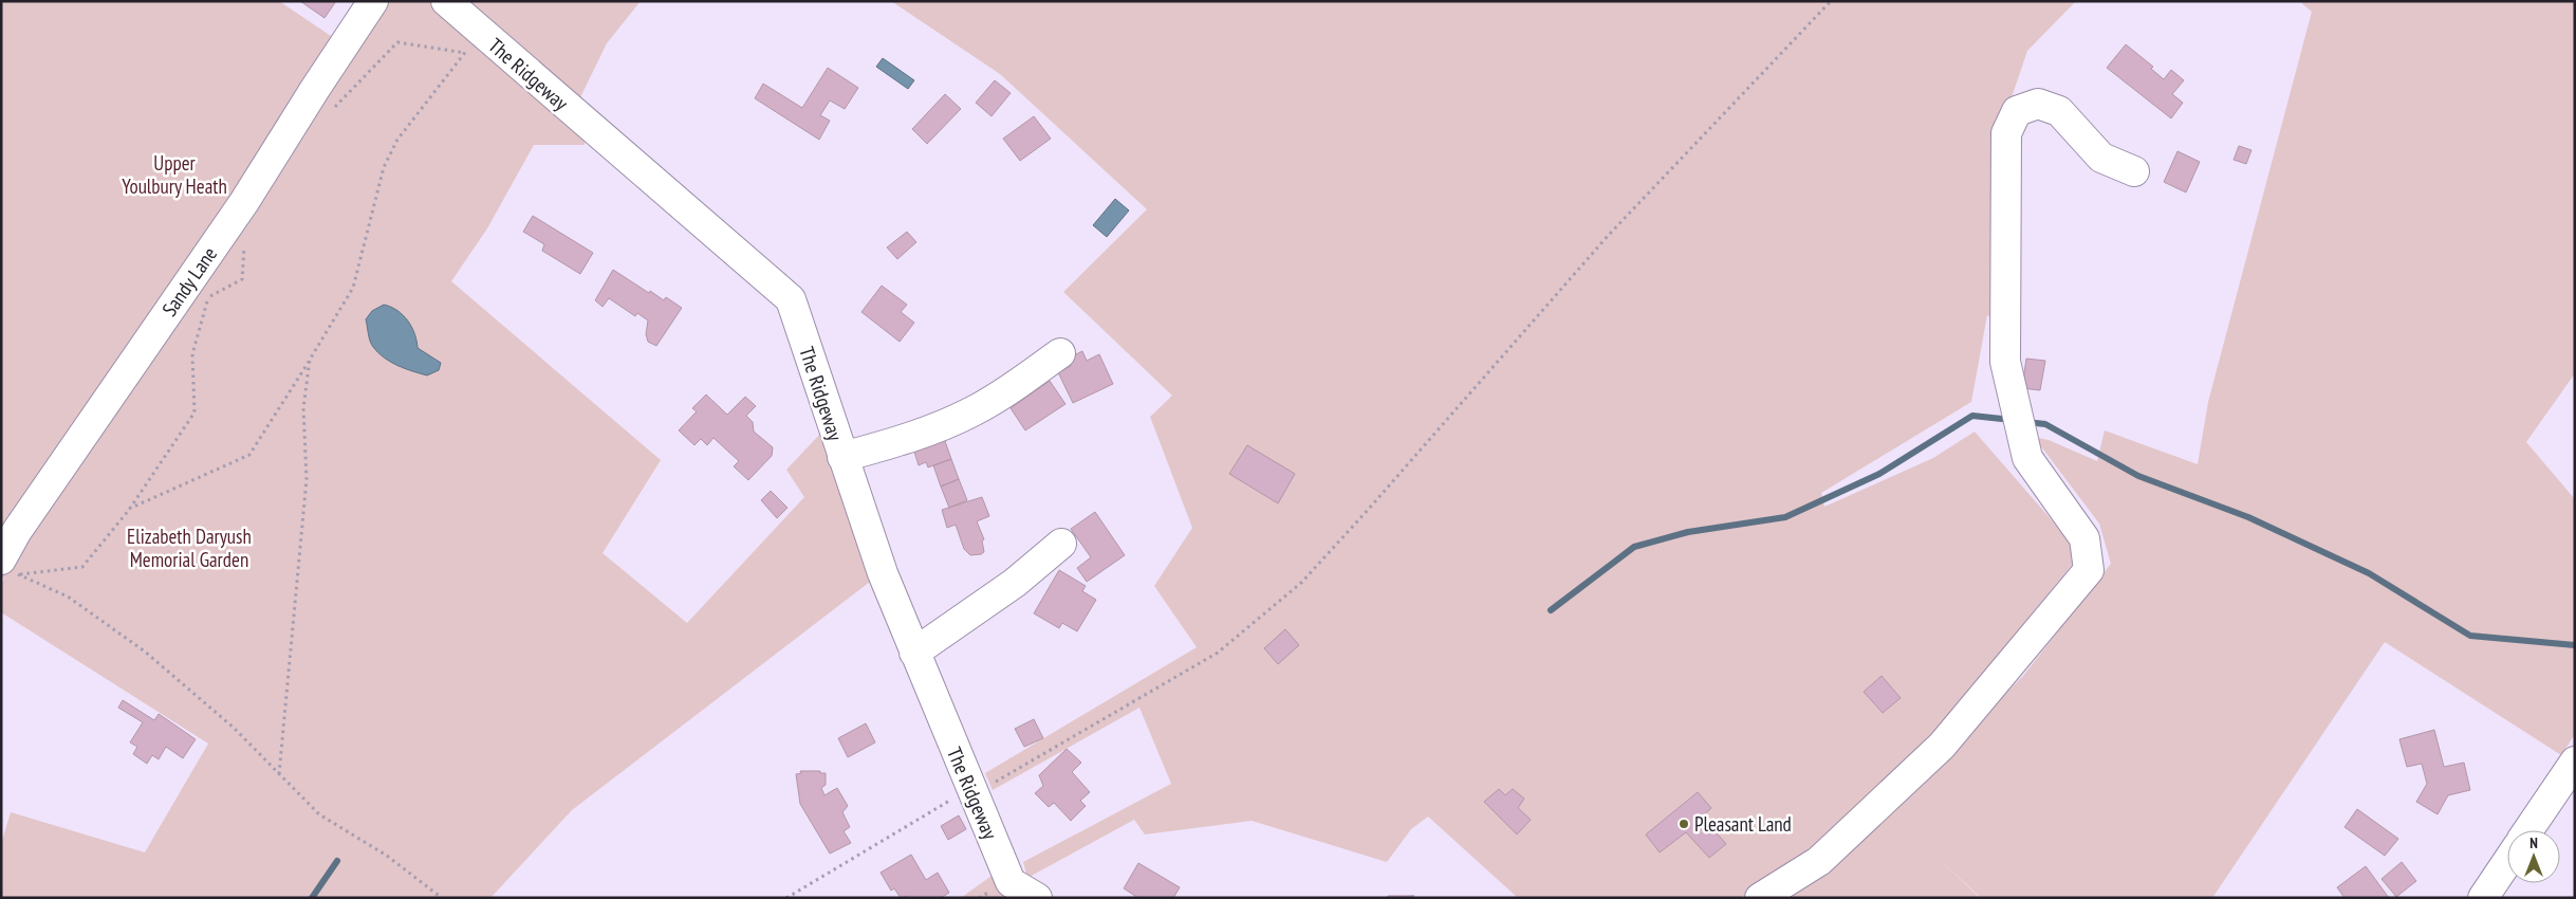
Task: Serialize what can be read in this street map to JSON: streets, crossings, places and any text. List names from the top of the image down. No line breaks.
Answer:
{"streets":{"street":["The Ridgeway","Sandy Lane"]},"parks":["Upper Youlbury Heath","Elizabeth Daryush Memorial Garden"],"places":["Pleasant Land"],"north":"top"}
